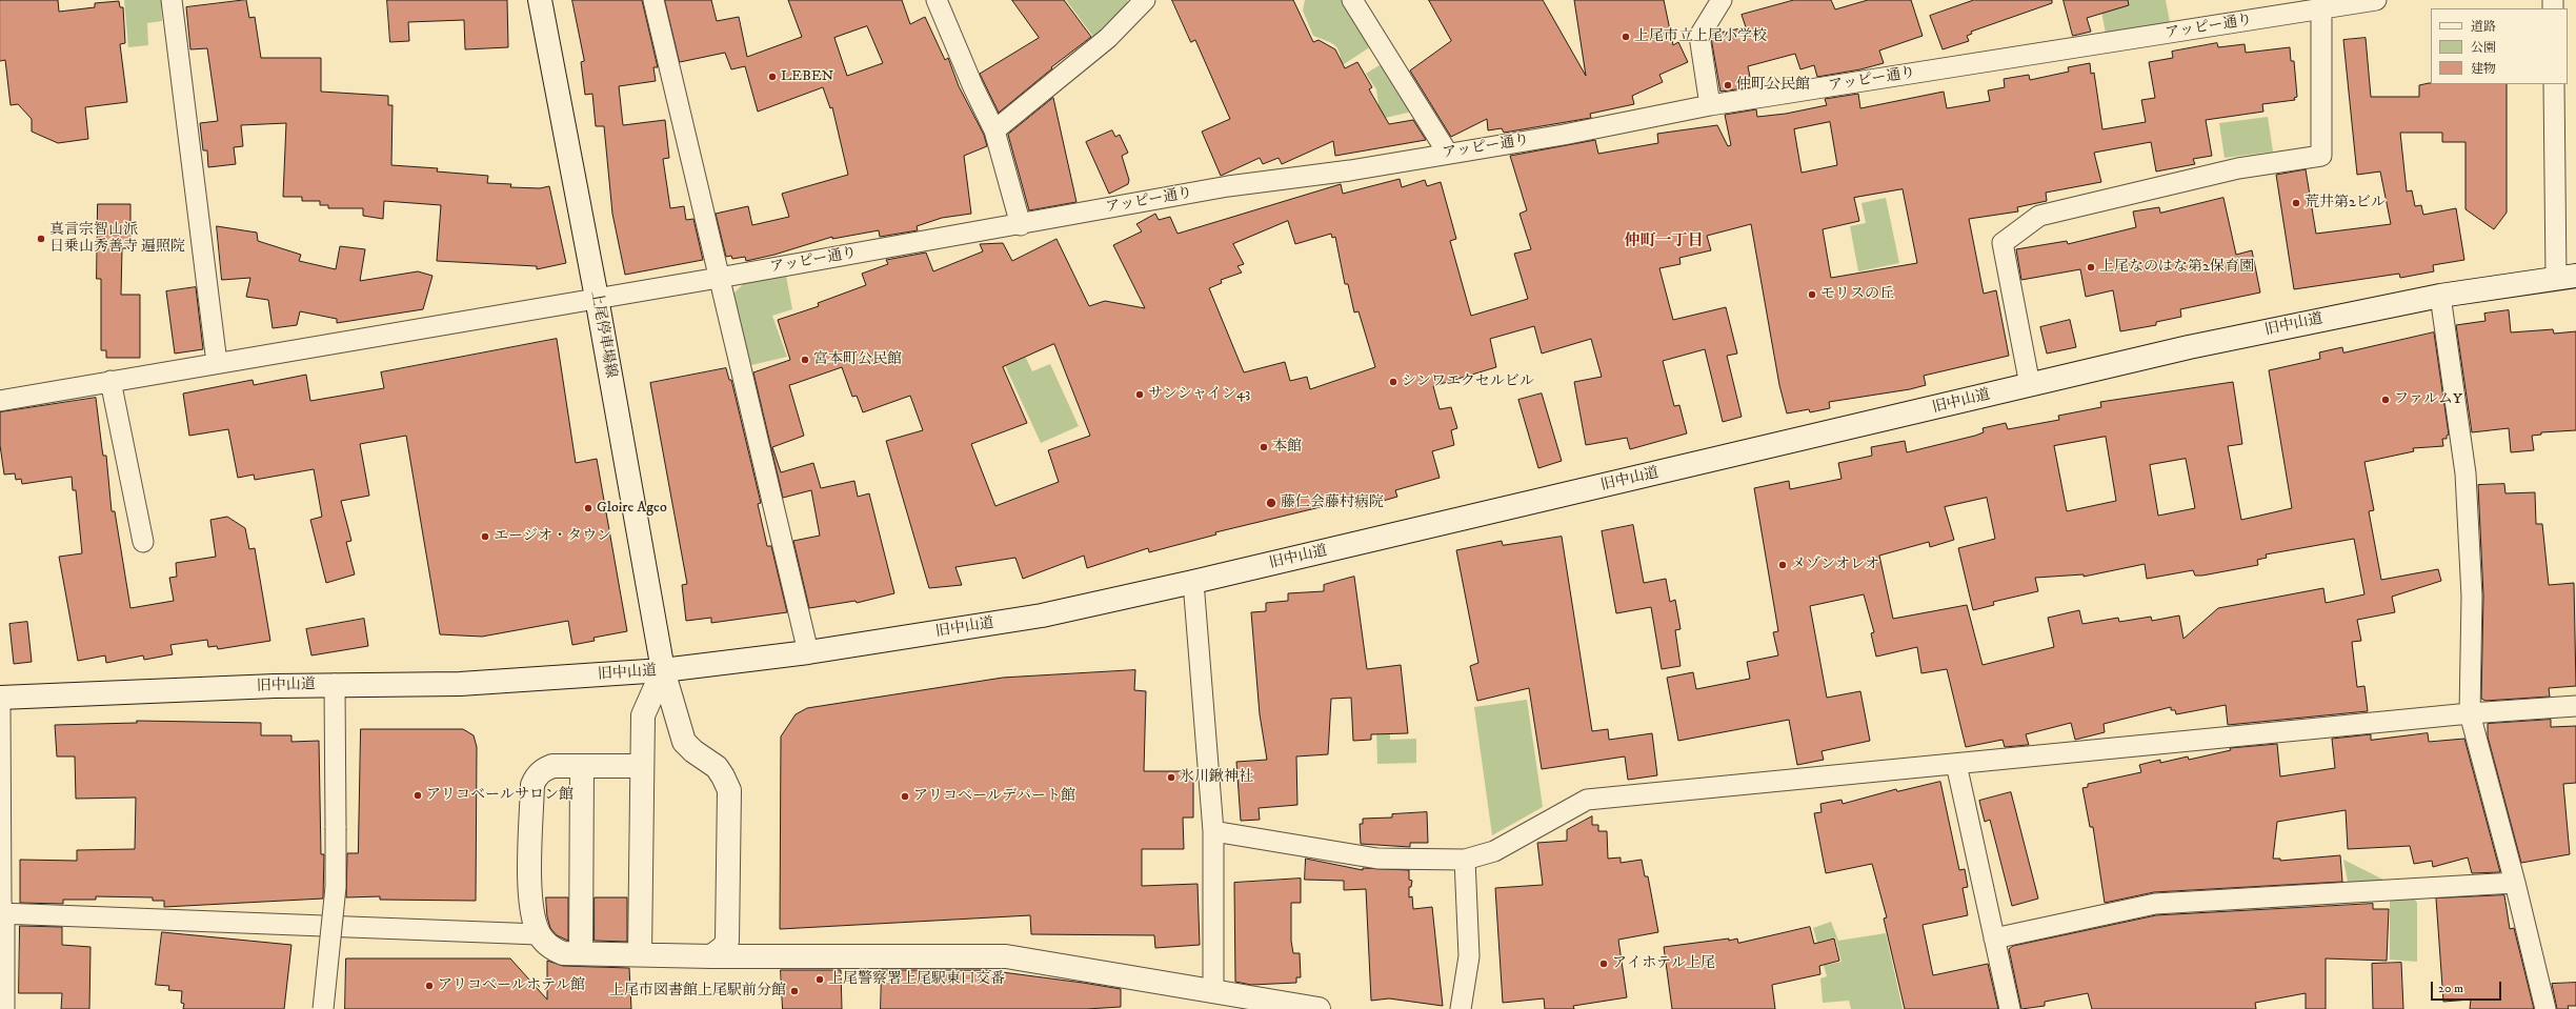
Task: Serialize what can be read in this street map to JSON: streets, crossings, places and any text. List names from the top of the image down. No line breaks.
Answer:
{"streets":{"main road":["旧中山道","上尾停車場線"],"street":["アッピー通り"]},"crossings":[["アッピー通り","上尾停車場線"],["旧中山道","上尾停車場線"]],"districts":["仲町一丁目"],"places":["上尾市立上尾小学校","LEBEN","仲町公民館","荒井第2ビル","真言宗智山派 日乗山秀善寺 遍照院","上尾なのはな第2保育園","モリスの丘","宮本町公民館","シンワエクセルビル","サンシャイン43","ファルムY","本館","藤仁会藤村病院","Gloire Ageo","エージオ・タウン","メゾンオレオ","氷川鍬神社","アリコベールサロン館","アリコベールデパート館","アイホテル上尾","上尾警察署上尾駅東口交番","アリコベールホテル館","上尾市図書館上尾駅前分館"],"legend":["道路","公園","建物"],"scale_bar":"20 m"}
